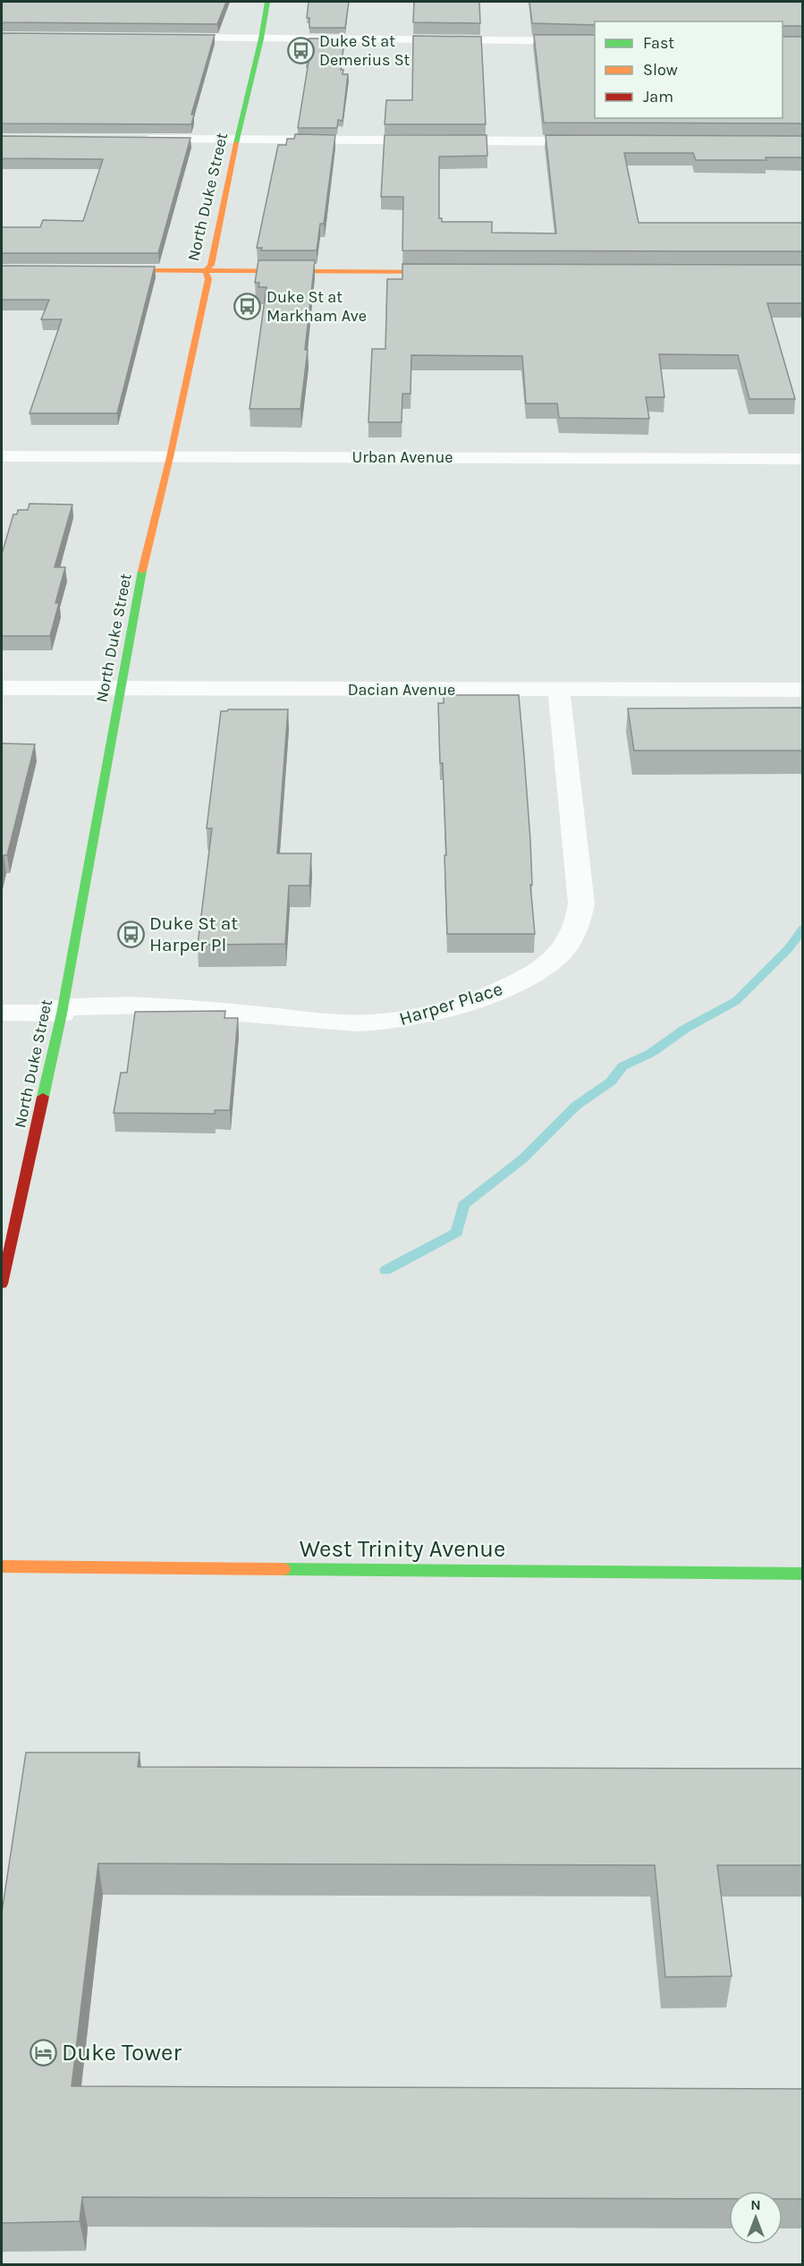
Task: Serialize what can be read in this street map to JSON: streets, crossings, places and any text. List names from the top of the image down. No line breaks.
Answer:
{"streets":{"main road":["North Duke Street","West Trinity Avenue"],"street":["Urban Avenue","Dacian Avenue","Harper Place"]},"crossings":[["North Duke Street","Urban Avenue"],["North Duke Street","Dacian Avenue"],["North Duke Street","Harper Place"],["Dacian Avenue","Harper Place"]],"places":{"bus stop":["Duke St at Demerius St","Duke St at Markham Ave","Duke St at Harper Pl"],"hotel":["Duke Tower"]},"legend":["Fast","Slow","Jam"],"north":"top"}
